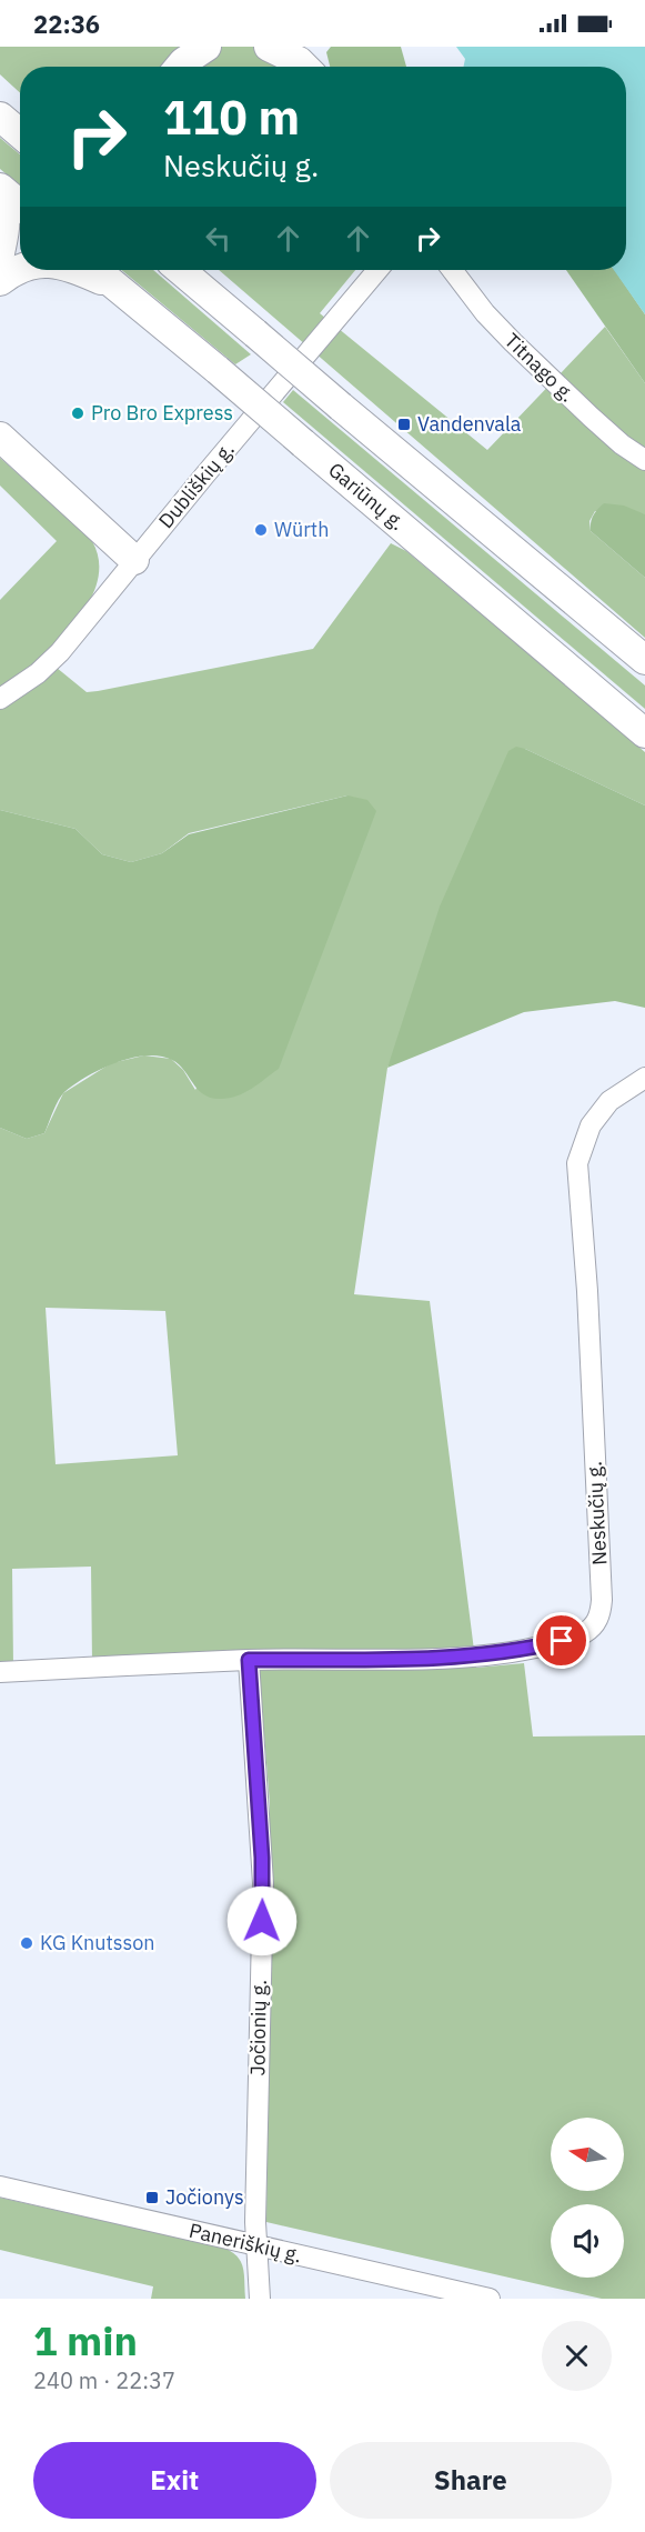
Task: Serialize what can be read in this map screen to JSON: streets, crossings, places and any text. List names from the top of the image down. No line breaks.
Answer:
{"streets":{"highway":["Gariūnų g."],"street":["Titnago g.","Dubliškių g.","Neskučių g.","Jočionių g.","Paneriškių g."]},"crossings":[["Neskučių g.","Jočionių g."],["Jočionių g.","Paneriškių g."]],"places":{"other":["Pro Bro Express","Würth","KG Knutsson"],"transit":["Vandenvala","Jočionys"]},"north":"left","page":{"status":"22:36","turn":["110 m","Neskučių g."],"heading":["1 min","240 m · 22:37"],"buttons":["Exit","Share"]}}
